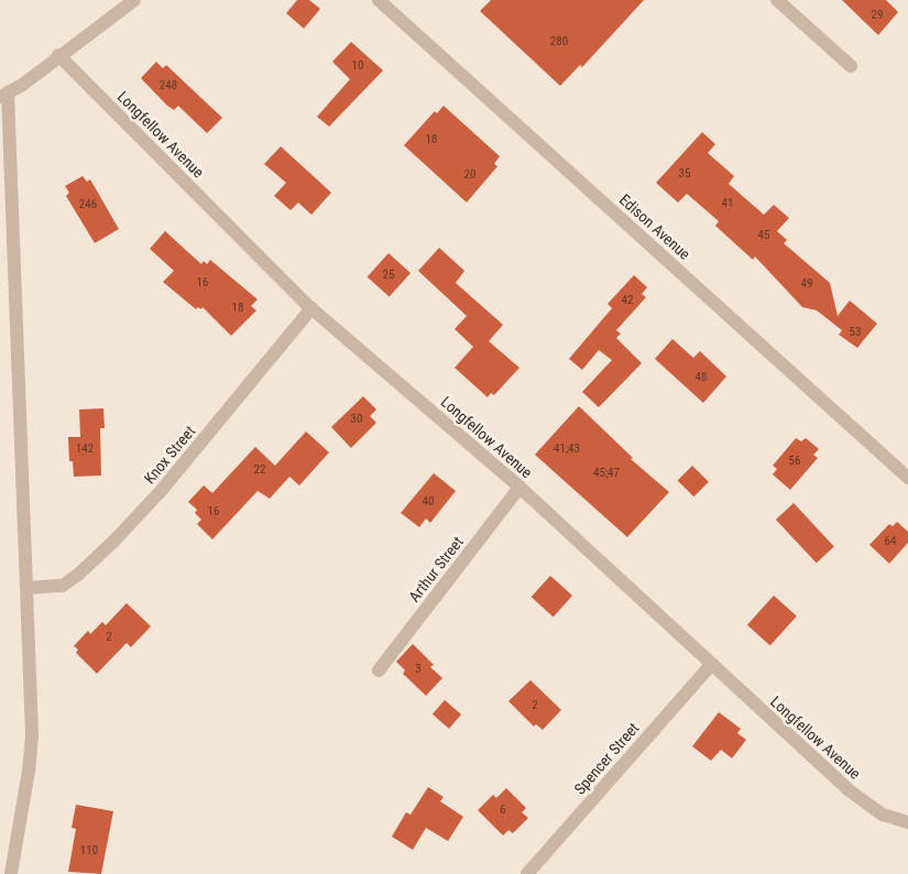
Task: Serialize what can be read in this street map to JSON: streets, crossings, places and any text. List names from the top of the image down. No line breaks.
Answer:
{"streets":{"street":["Longfellow Avenue","Edison Avenue","Knox Street","Arthur Street","Spencer Street"]},"crossings":[["Longfellow Avenue","Knox Street"],["Longfellow Avenue","Arthur Street"],["Longfellow Avenue","Spencer Street"]],"house_numbers":["29","280","10","248","18","35","20","41","246","45","25","16","49","42","18","53","48","30","142","41;43","56","22","45;47","40","16","64","2","3","2","6","110"]}
